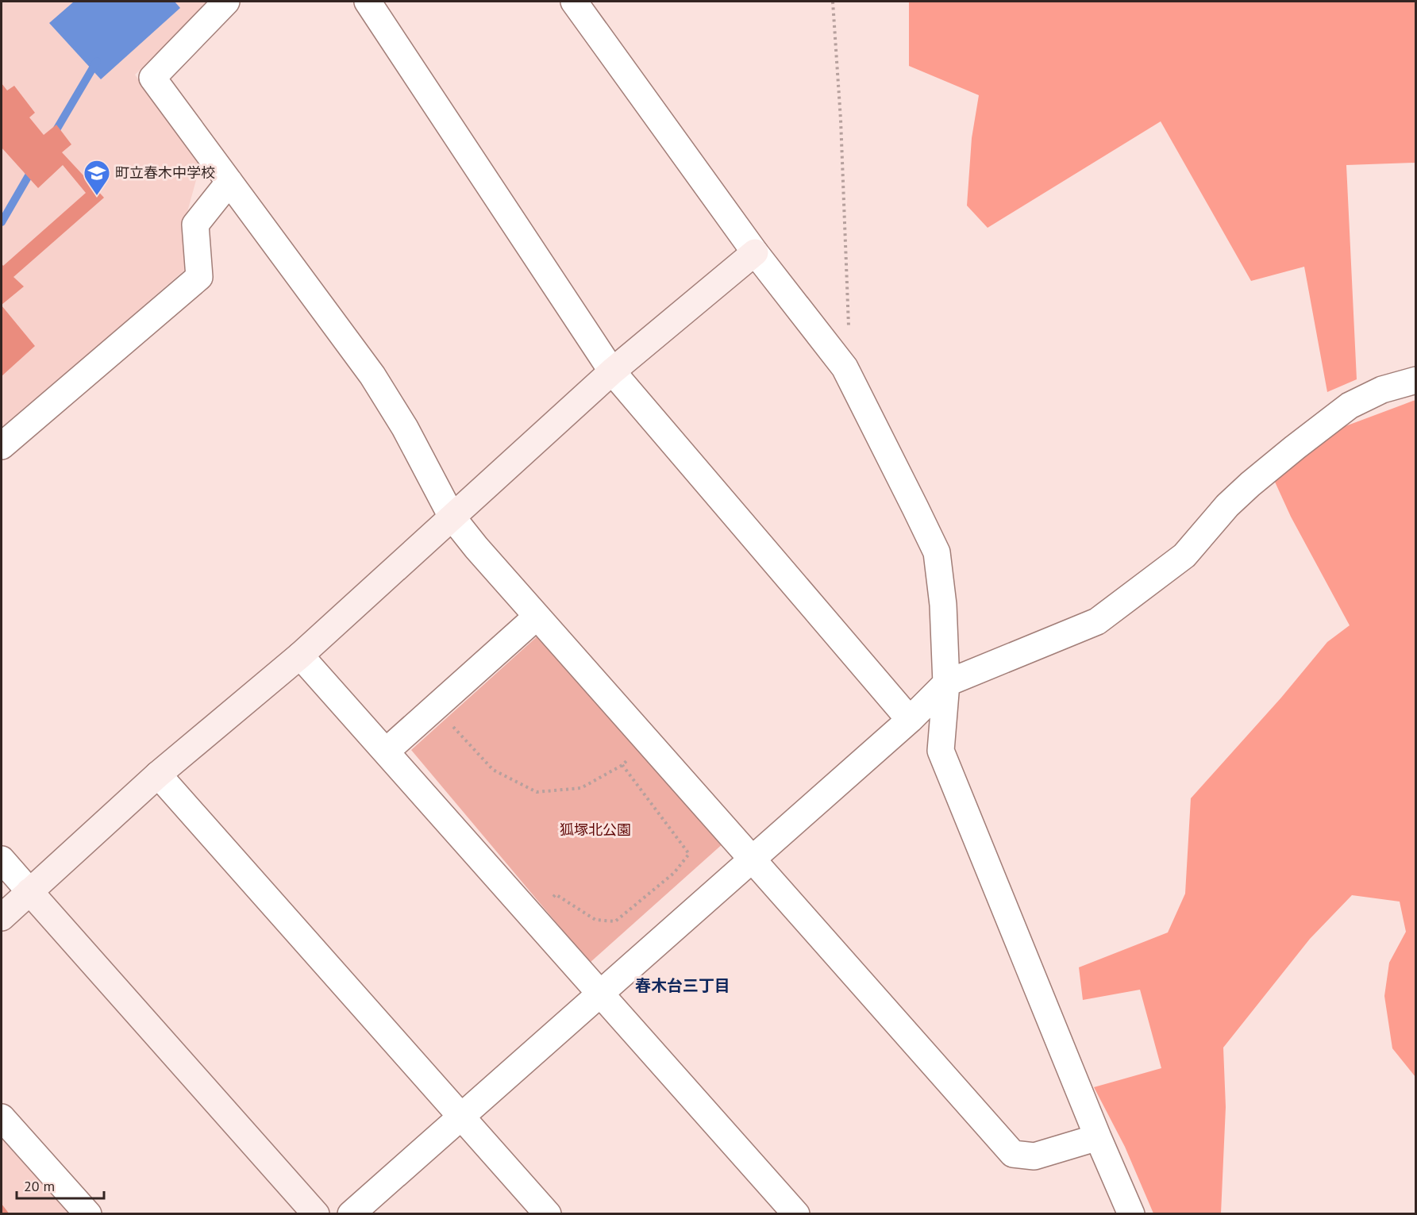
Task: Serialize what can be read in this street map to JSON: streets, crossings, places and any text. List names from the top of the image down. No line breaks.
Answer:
{"districts":["春木台三丁目"],"parks":["狐塚北公園"],"places":{"school or university":["町立春木中学校"]},"scale_bar":"20 m"}
